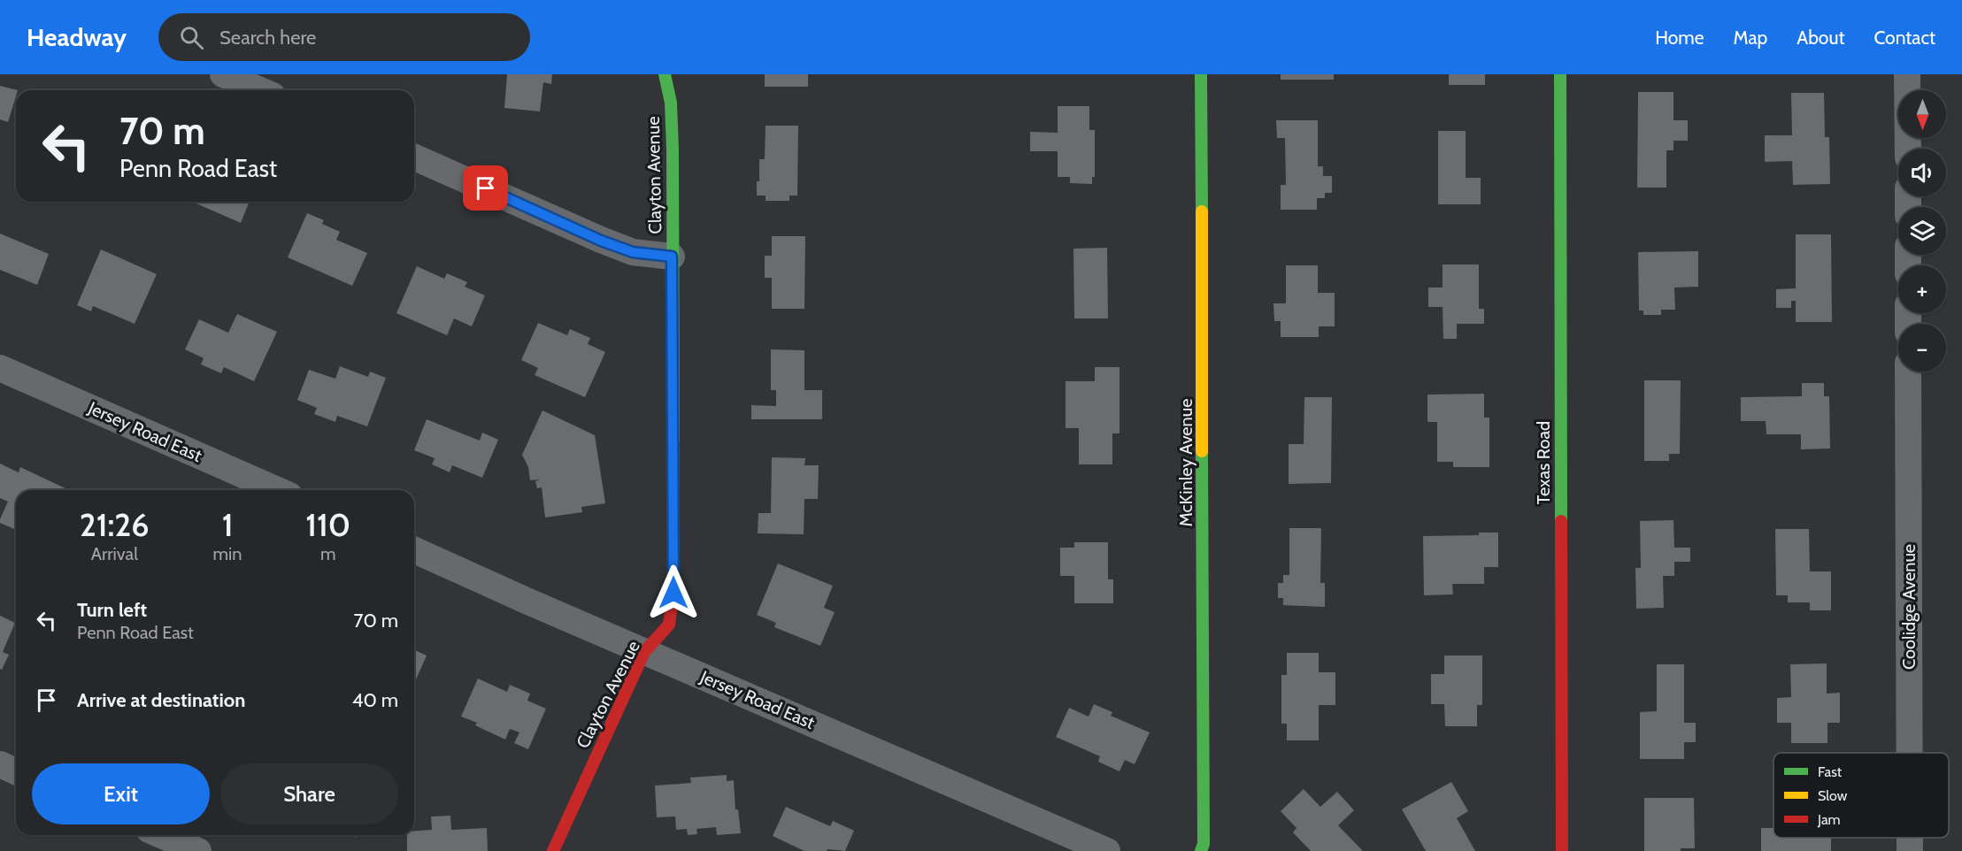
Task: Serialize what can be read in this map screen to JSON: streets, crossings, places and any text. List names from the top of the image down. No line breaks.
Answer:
{"streets":{"street":["Clayton Avenue","Jersey Road East","McKinley Avenue","Texas Road","Coolidge Avenue"]},"crossings":[["Clayton Avenue","Jersey Road East"]],"legend":["Fast","Slow","Jam"],"north":"bottom","page":{"header":"Headway","search":"Search here","nav":["Home","Map","About","Contact"],"map_buttons":["+","−"],"turn":["70 m","Penn Road East"],"eta":["21:26","Arrival","1","min","110","m"],"list":[{"name":"Turn left","note":"Penn Road East","value":"70 m"},{"name":"Arrive at destination","value":"40 m"}],"buttons":["Exit","Share"]}}
